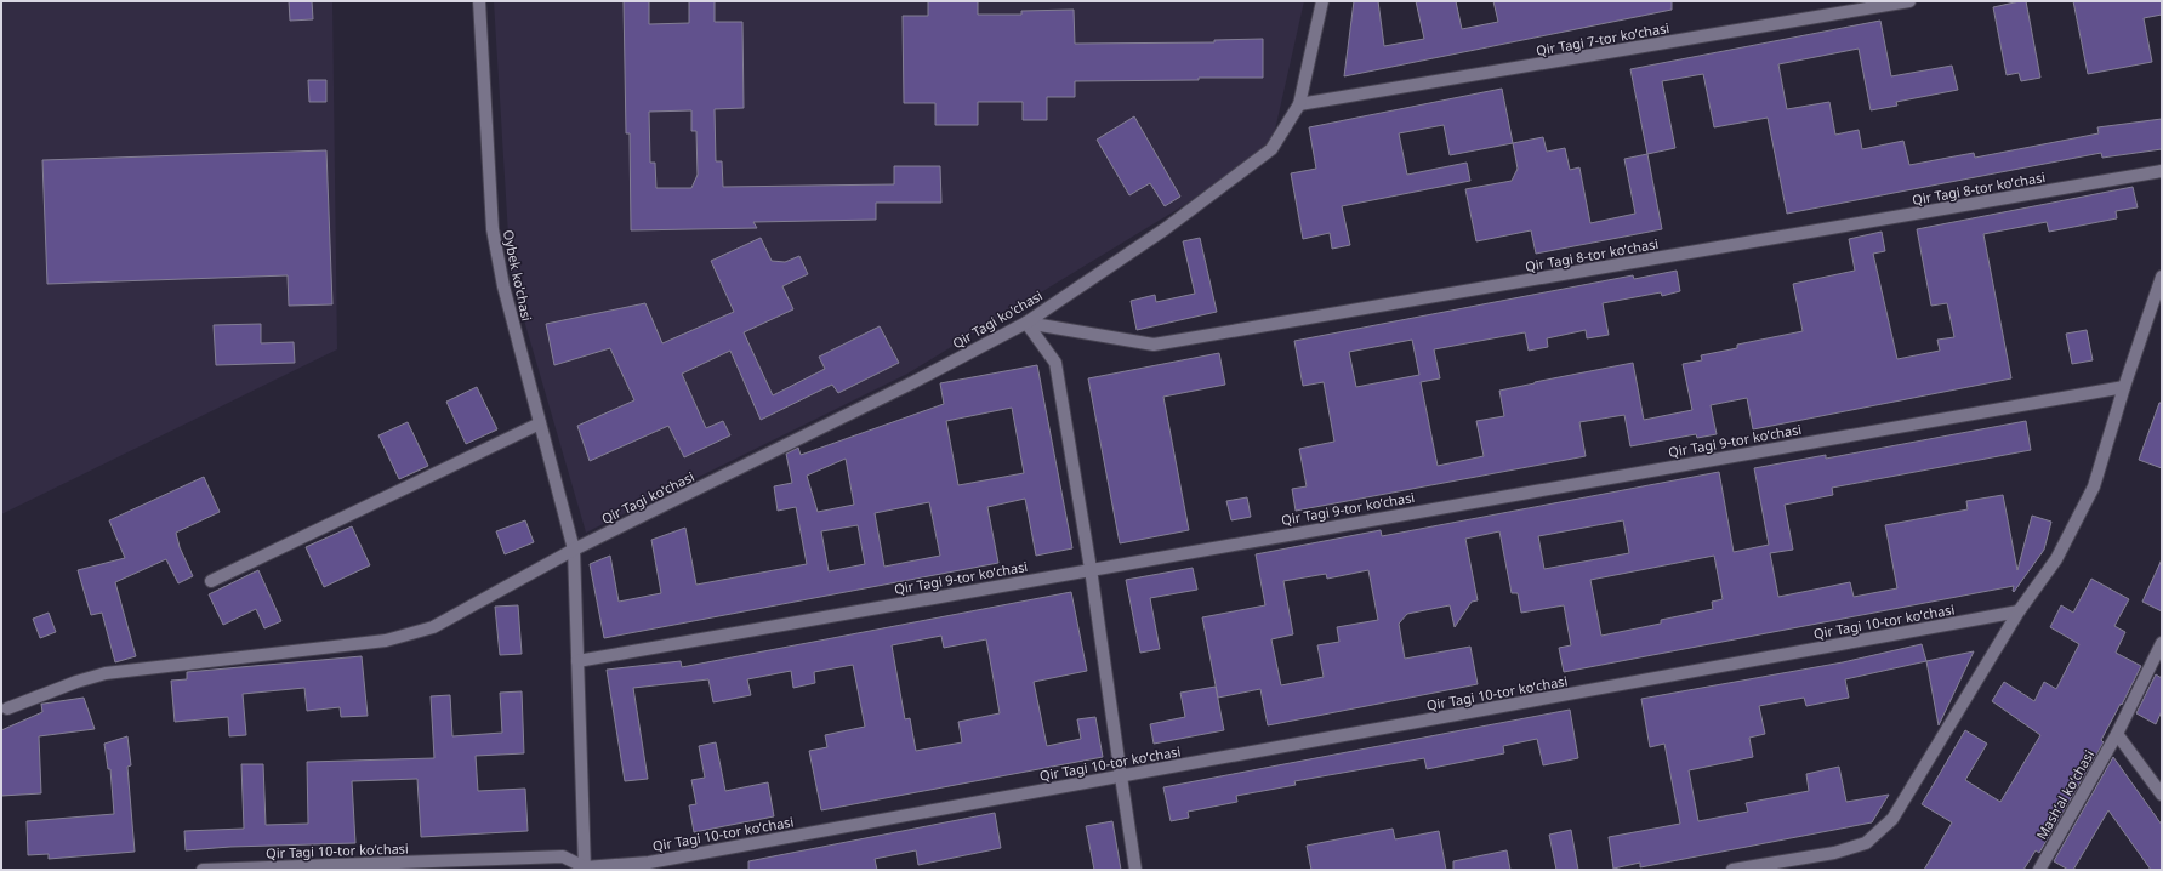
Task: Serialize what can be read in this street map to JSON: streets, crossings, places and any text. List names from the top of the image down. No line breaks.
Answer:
{"streets":{"street":["Qir Tagi 7-tor koʼchasi","Qir Tagi 8-tor koʼchasi","Oybek ko'chasi","Qir Tagi ko'chasi","Qir Tagi 9-tor koʼchasi","Qir Tagi 10-tor koʼchasi","Mashʻal koʻchasi"]},"crossings":[["Qir Tagi 7-tor koʼchasi","Qir Tagi ko'chasi"],["Qir Tagi 8-tor koʼchasi","Qir Tagi ko'chasi"],["Oybek ko'chasi","Qir Tagi ko'chasi"],["Oybek ko'chasi","Qir Tagi 9-tor koʼchasi"],["Oybek ko'chasi","Qir Tagi 10-tor koʼchasi"]]}
